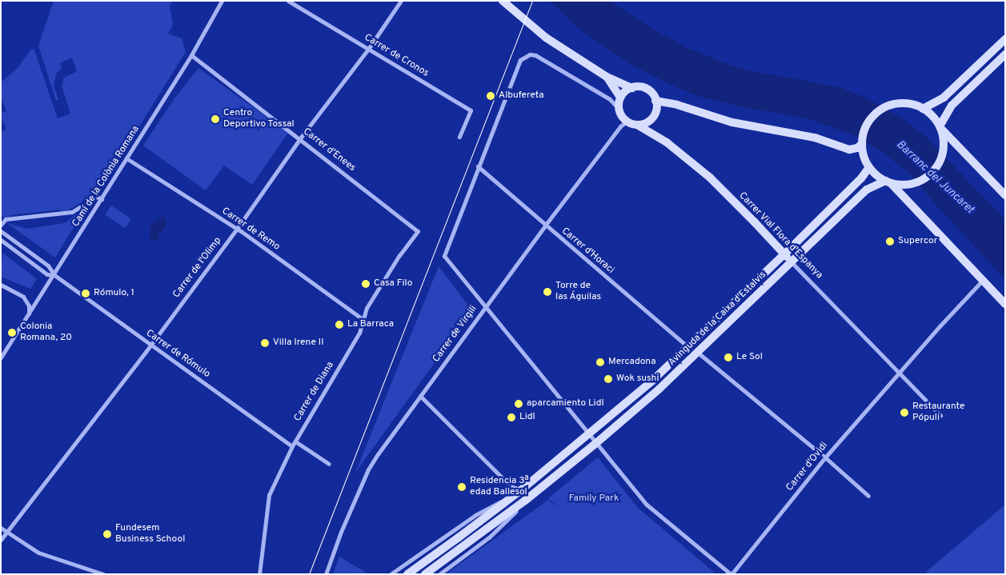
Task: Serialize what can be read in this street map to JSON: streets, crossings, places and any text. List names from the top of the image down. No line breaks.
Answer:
{"streets":{"main road":["Carrer Vial Flora d'Espanya","Avinguda de la Caixa d'Estalvis"],"street":["Carrer de Cronos","Carrer d'Enees","Camí de la Colònia Romana","Carrer de Remo","Carrer d'Horaci","Carrer de l'Olimp","Carrer de Virgili","Carrer de Rómulo","Carrer de Diana","Carrer d'Ovidi"]},"crossings":[["Carrer de Cronos","Carrer de l'Olimp"],["Carrer d'Enees","Camí de la Colònia Romana"],["Carrer d'Enees","Carrer de l'Olimp"],["Carrer d'Enees","Carrer de Diana"],["Camí de la Colònia Romana","Carrer de Remo"],["Camí de la Colònia Romana","Carrer de Rómulo"],["Carrer de Remo","Carrer de l'Olimp"],["Carrer de Remo","Carrer de Diana"],["Carrer Vial Flora d'Espanya","Avinguda de la Caixa d'Estalvis"],["Carrer Vial Flora d'Espanya","Carrer de Virgili"],["Carrer Vial Flora d'Espanya","Carrer d'Ovidi"],["Carrer d'Horaci","Avinguda de la Caixa d'Estalvis"],["Carrer d'Horaci","Carrer de Virgili"],["Carrer de l'Olimp","Carrer de Rómulo"],["Carrer de Rómulo","Carrer de Diana"]],"water":["Barranc del Juncaret"],"parks":["Family Park"],"places":["Albufereta","Centro Deportivo Tossal","Supercor","Casa Filo","Torre de las Águilas","Rómulo, 1","La Barraca","Colonia Romana, 20","Villa Irene II","Le Sol","Mercadona","Wok sushi","aparcamiento Lidl","Restaurante Pópuli","Lidl","Residencia 3ª edad Ballesol","Fundesem Business School"]}
